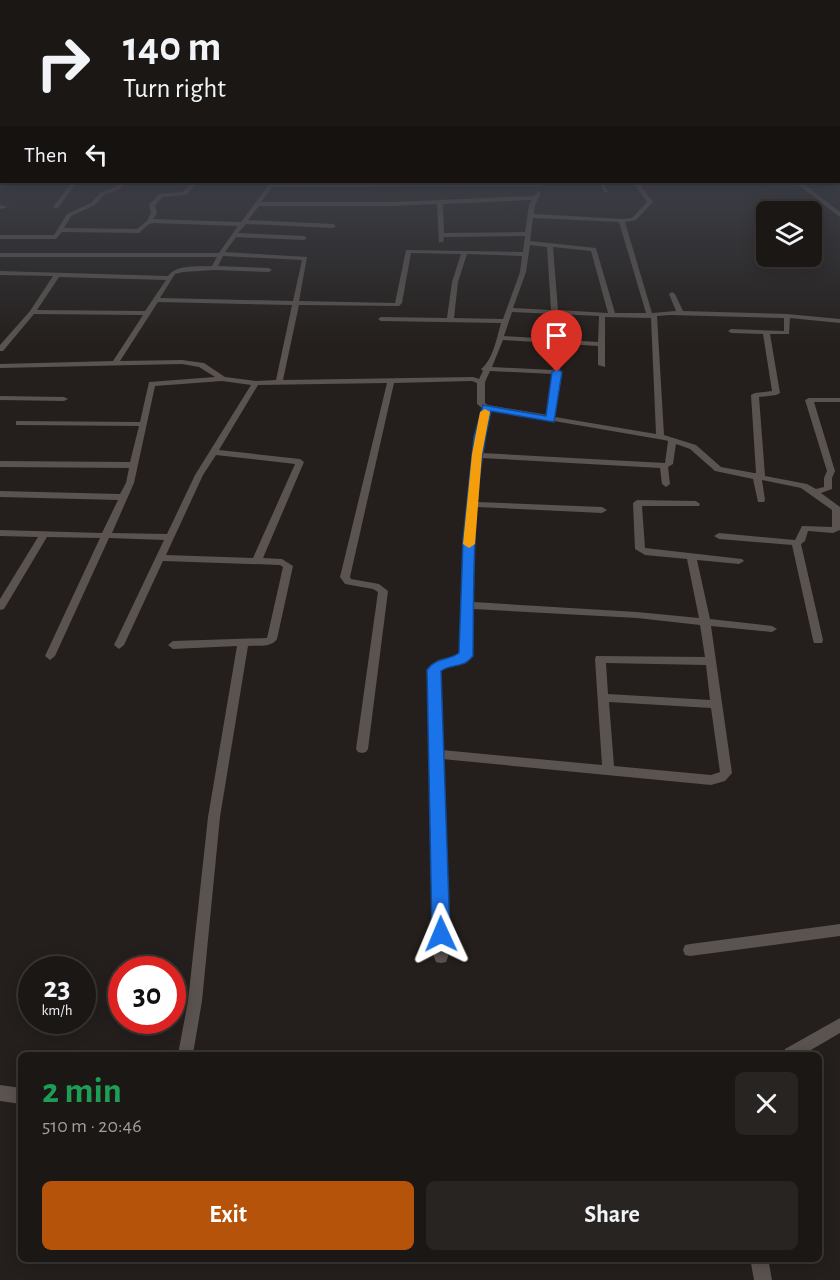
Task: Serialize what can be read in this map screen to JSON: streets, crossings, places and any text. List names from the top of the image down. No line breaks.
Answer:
{"page":{"turn":["140 m","Turn right"],"then":"Then","speed":"23 km/h","limit":"30","heading":["2 min","510 m · 20:46"],"buttons":["Exit","Share"]}}
